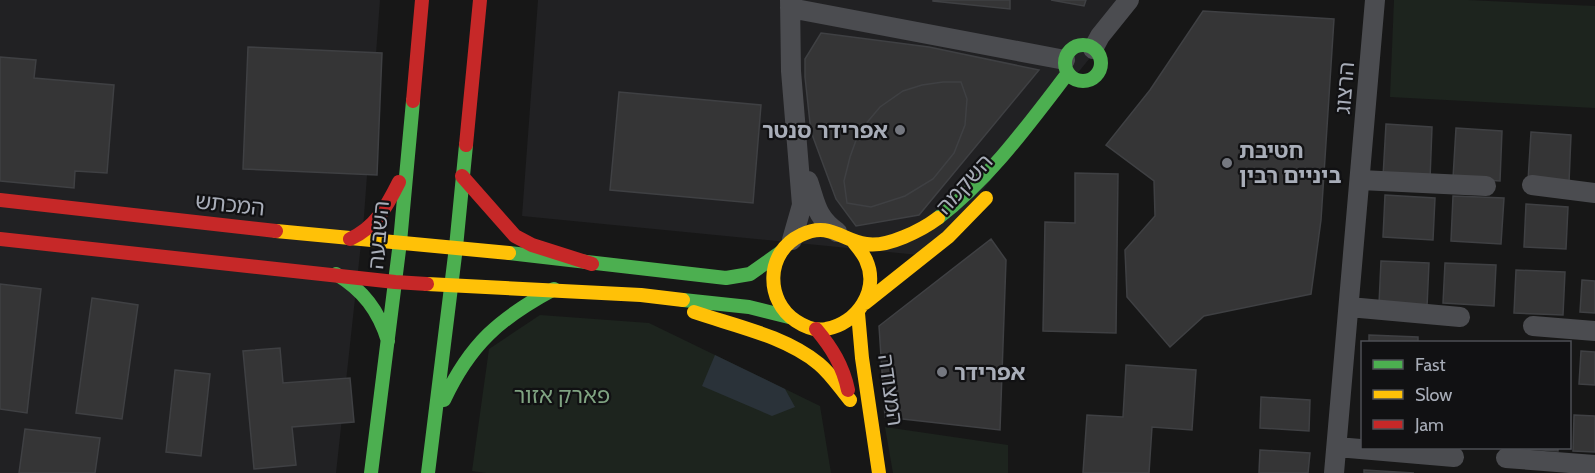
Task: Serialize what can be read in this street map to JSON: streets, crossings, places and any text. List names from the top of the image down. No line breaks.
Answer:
{"streets":{"main road":["השקמה","המכתש","השבעה","המצודה"],"street":["הרצוג"]},"crossings":[["השקמה","המצודה"],["המכתש","השבעה"]],"parks":["פארק אזור"],"places":["אפרידר סנטר","חטיבת ביניים רבין","אפרידר"],"legend":["Fast","Slow","Jam"]}
